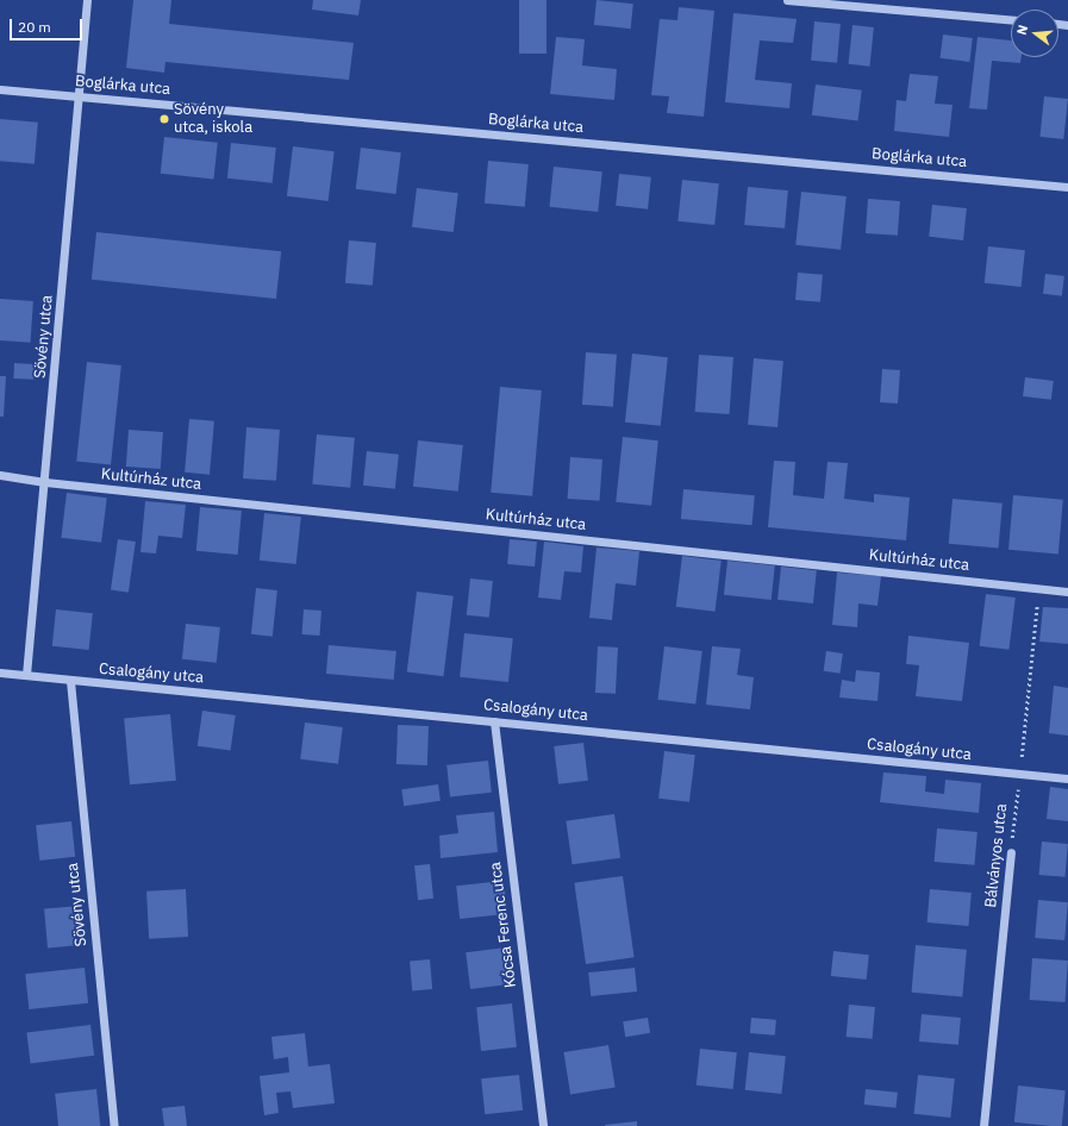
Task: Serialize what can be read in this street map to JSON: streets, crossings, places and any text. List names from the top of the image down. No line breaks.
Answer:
{"streets":{"street":["Boglárka utca","Sövény utca","Kultúrház utca","Csalogány utca","Bálványos utca","Kócsa Ferenc utca"]},"crossings":[["Boglárka utca","Sövény utca"],["Sövény utca","Kultúrház utca"],["Sövény utca","Csalogány utca"],["Kultúrház utca","Bálványos utca"],["Csalogány utca","Bálványos utca"],["Csalogány utca","Kócsa Ferenc utca"]],"places":["Sövény utca, iskola"],"scale_bar":"20 m","north":"left"}
